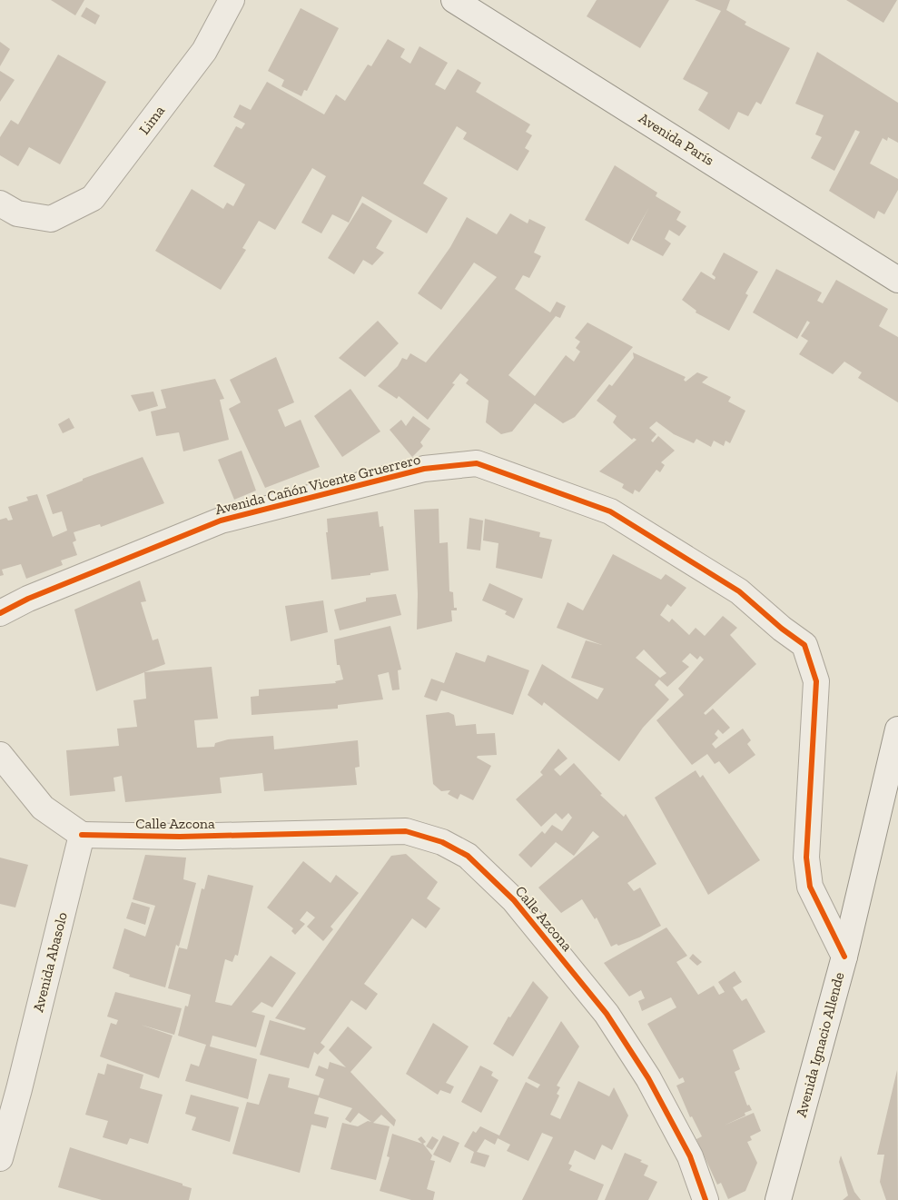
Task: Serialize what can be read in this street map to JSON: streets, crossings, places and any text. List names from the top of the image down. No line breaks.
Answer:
{"streets":{"street":["Lima","Avenida París","Avenida Cañón Vicente Gruerrero","Calle Azcona","Avenida Abasolo","Avenida Ignacio Allende"]},"crossings":[["Avenida Cañón Vicente Gruerrero","Avenida Ignacio Allende"],["Calle Azcona","Avenida Abasolo"]]}
